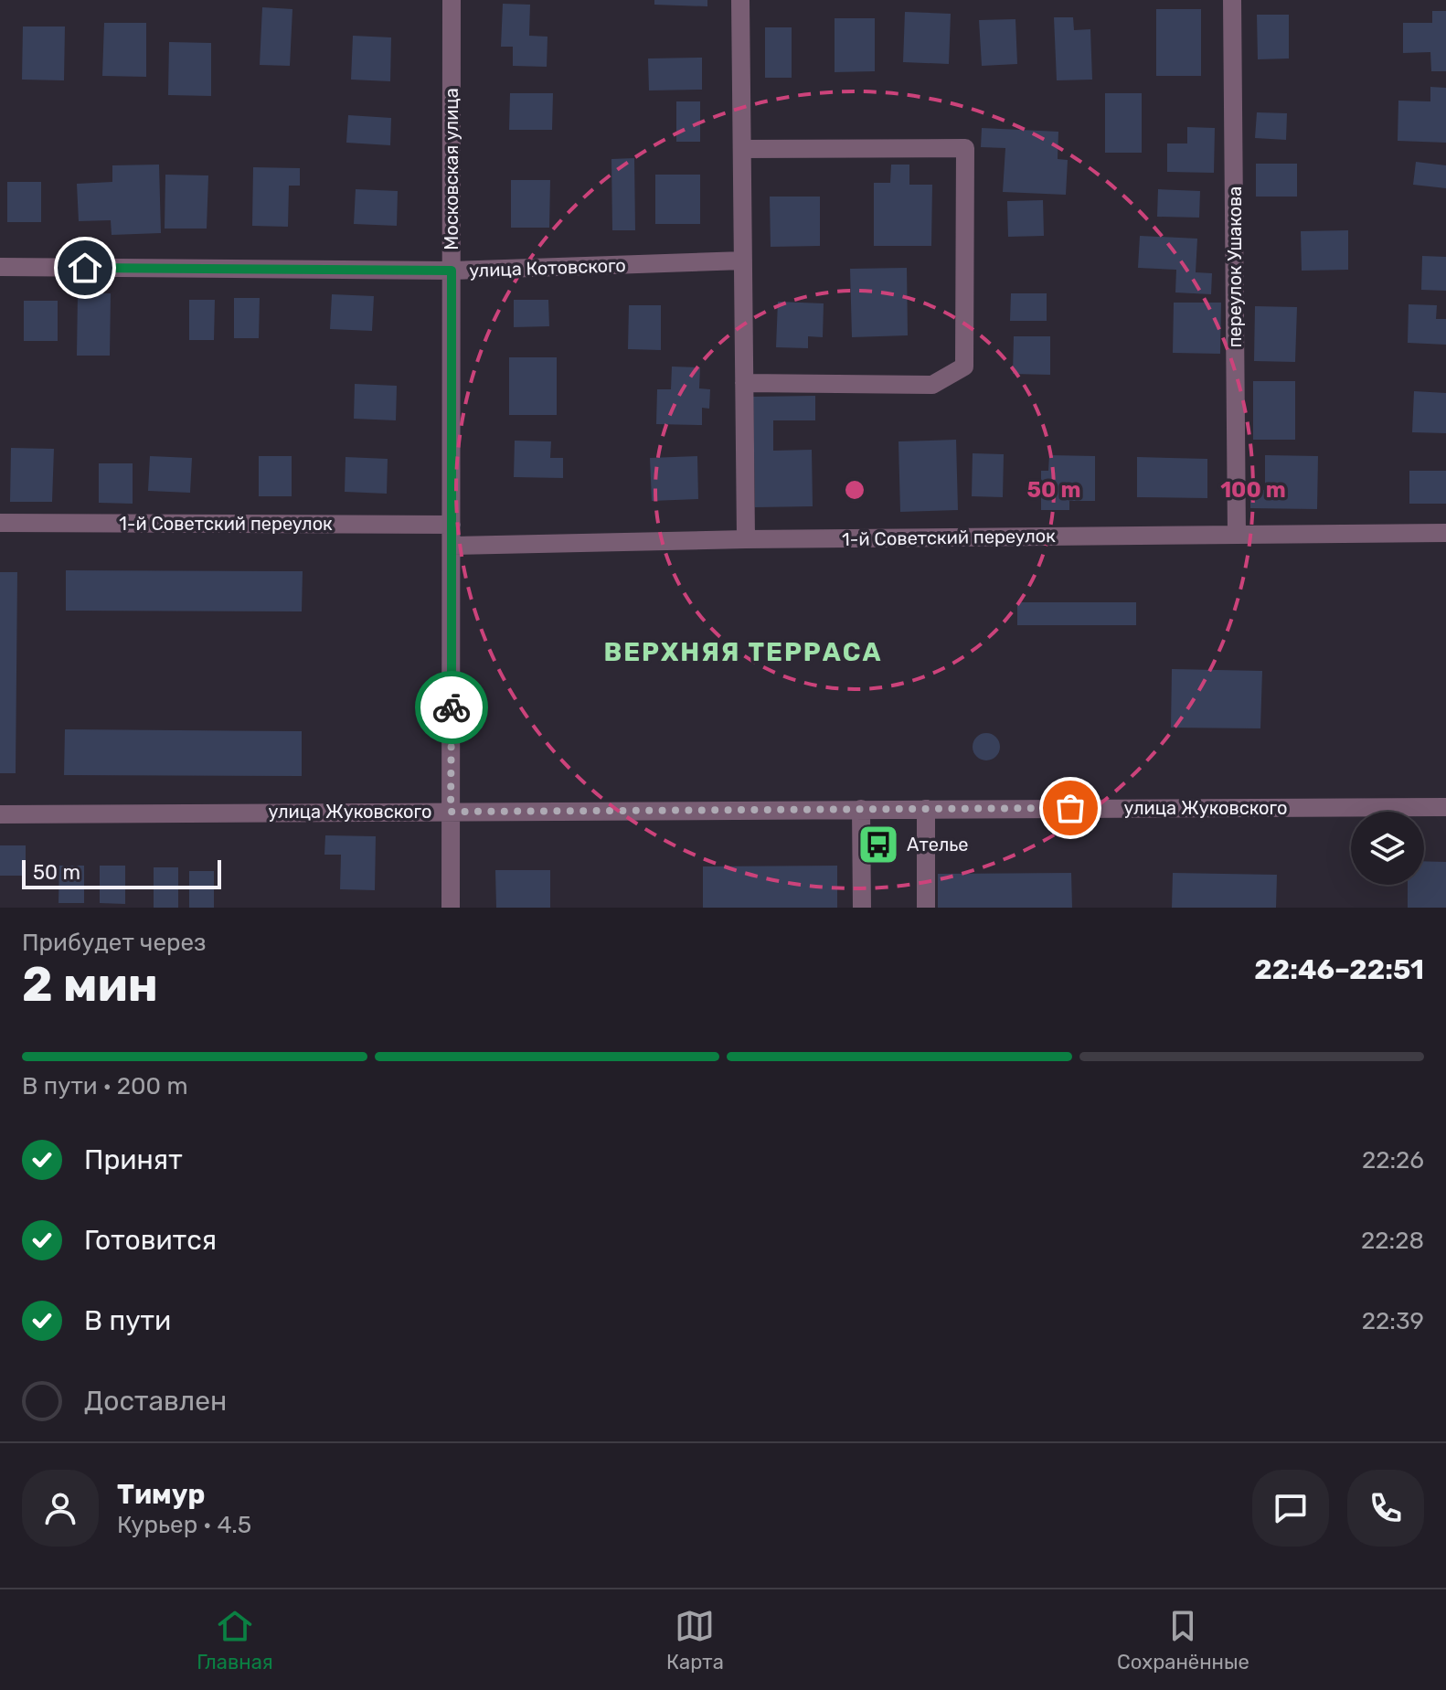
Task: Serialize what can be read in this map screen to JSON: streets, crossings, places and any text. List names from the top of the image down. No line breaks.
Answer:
{"streets":{"street":["Московская улица","переулок Ушакова","улица Котовского","1-й Советский переулок","улица Жуковского"]},"crossings":[["Московская улица","улица Котовского"],["Московская улица","1-й Советский переулок"],["Московская улица","улица Жуковского"],["переулок Ушакова","1-й Советский переулок"]],"districts":["ВЕРХНЯЯ ТЕРРАСА"],"places":{"bus stop":["Ателье"]},"scale_bar":"50 m","page":{"scale":"50 m","heading":["2 мин","Прибудет через","22:46–22:51"],"panel":["Тимур","Курьер · 4.5"],"bar":"В пути · 200 m","list":[["Принят","22:26"],["Готовится","22:28"],["В пути","22:39"],"Доставлен"],"tabs":["Главная","Карта","Сохранённые"]},"rings":["50 m","100 m"]}
